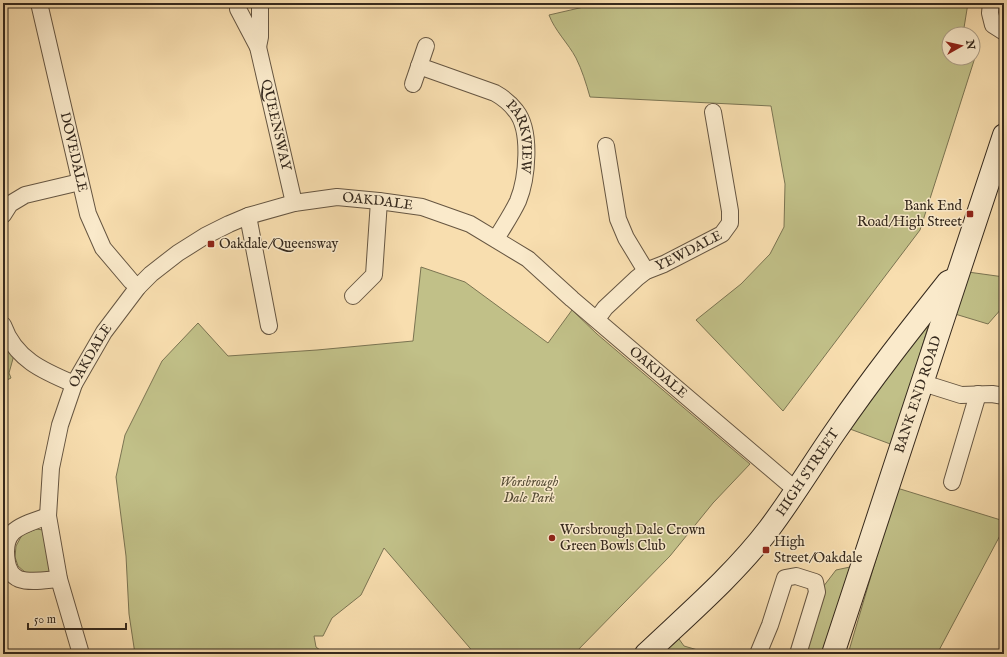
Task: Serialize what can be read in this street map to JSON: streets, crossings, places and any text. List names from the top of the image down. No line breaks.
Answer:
{"streets":{"street":["QUEENSWAY","PARKVIEW","DOVEDALE","OAKDALE","YEWDALE","BANK END ROAD","HIGH STREET"]},"crossings":[["QUEENSWAY","OAKDALE"],["PARKVIEW","OAKDALE"],["DOVEDALE","OAKDALE"],["OAKDALE","YEWDALE"],["OAKDALE","HIGH STREET"],["BANK END ROAD","HIGH STREET"]],"parks":["Worsbrough Dale Park"],"places":{"transit":["Bank End Road/High Street","Oakdale/Queensway","High Street/Oakdale"],"other":["Worsbrough Dale Crown Green Bowls Club"]},"scale_bar":"50 m","north":"right"}
